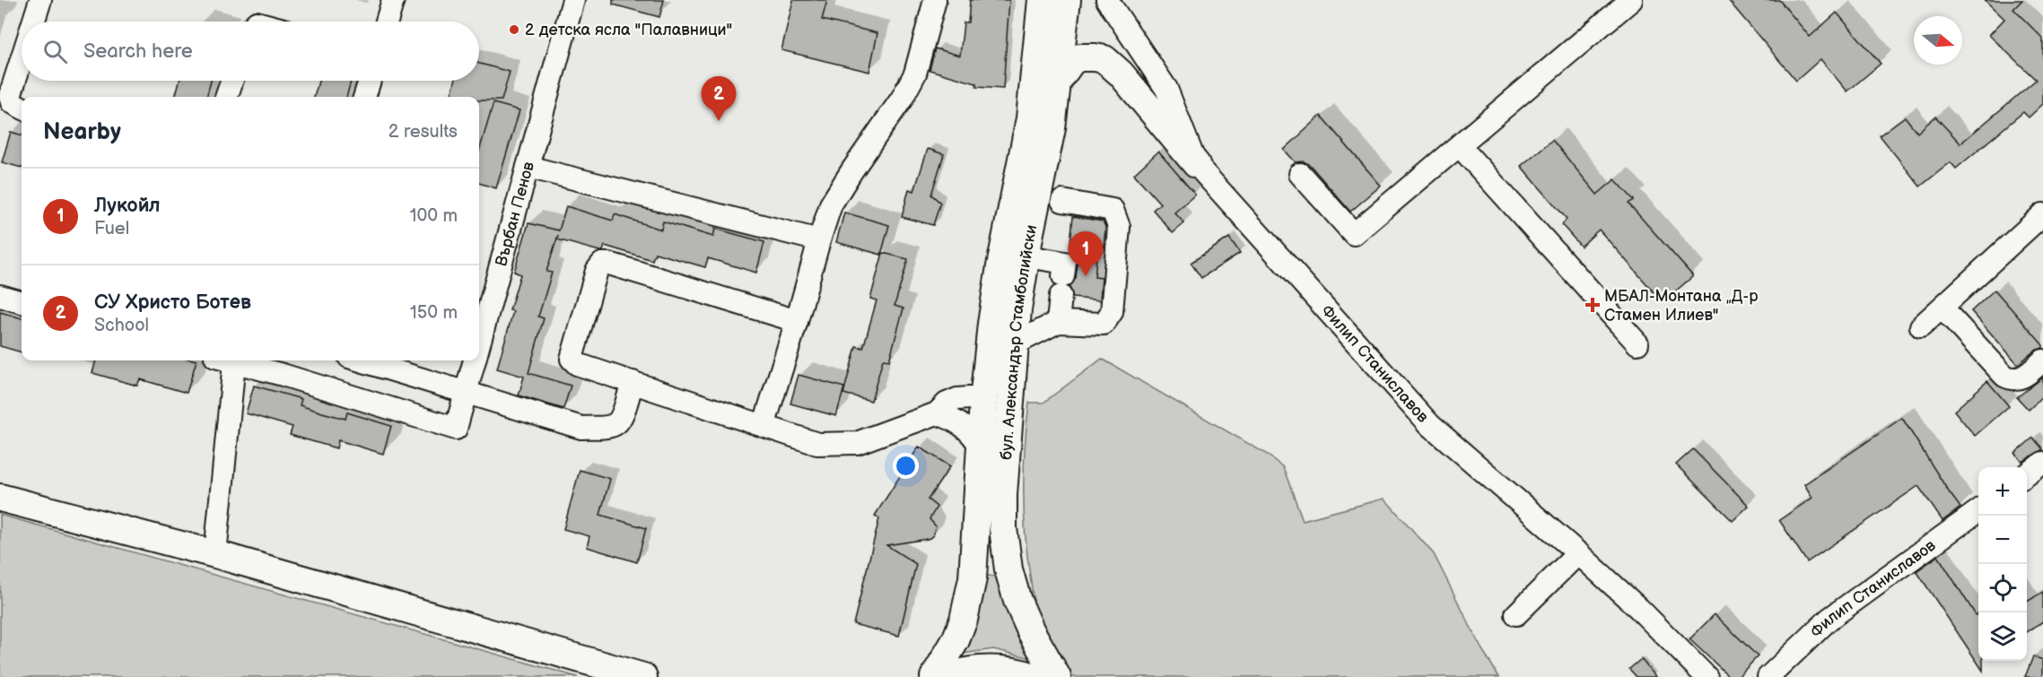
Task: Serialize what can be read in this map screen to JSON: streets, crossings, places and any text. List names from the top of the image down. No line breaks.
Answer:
{"streets":{"main road":["бул. Александър Стамболийски"],"street":["Върбан Пенов","Филип Станиславов"]},"places":{"other":["2 детска ясла \"Палавници\""],"health":["МБАЛ-Монтана „Д-р Стамен Илиев\""]},"north":"right","page":{"search":"Search here","pins":["2","1"],"heading":["Nearby","2 results"],"list":[{"mark":"1","name":"Лукойл","note":"Fuel","value":"100 m"},{"mark":"2","name":"СУ Христо Ботев","note":"School","value":"150 m"}],"map_buttons":["+","−"]}}
